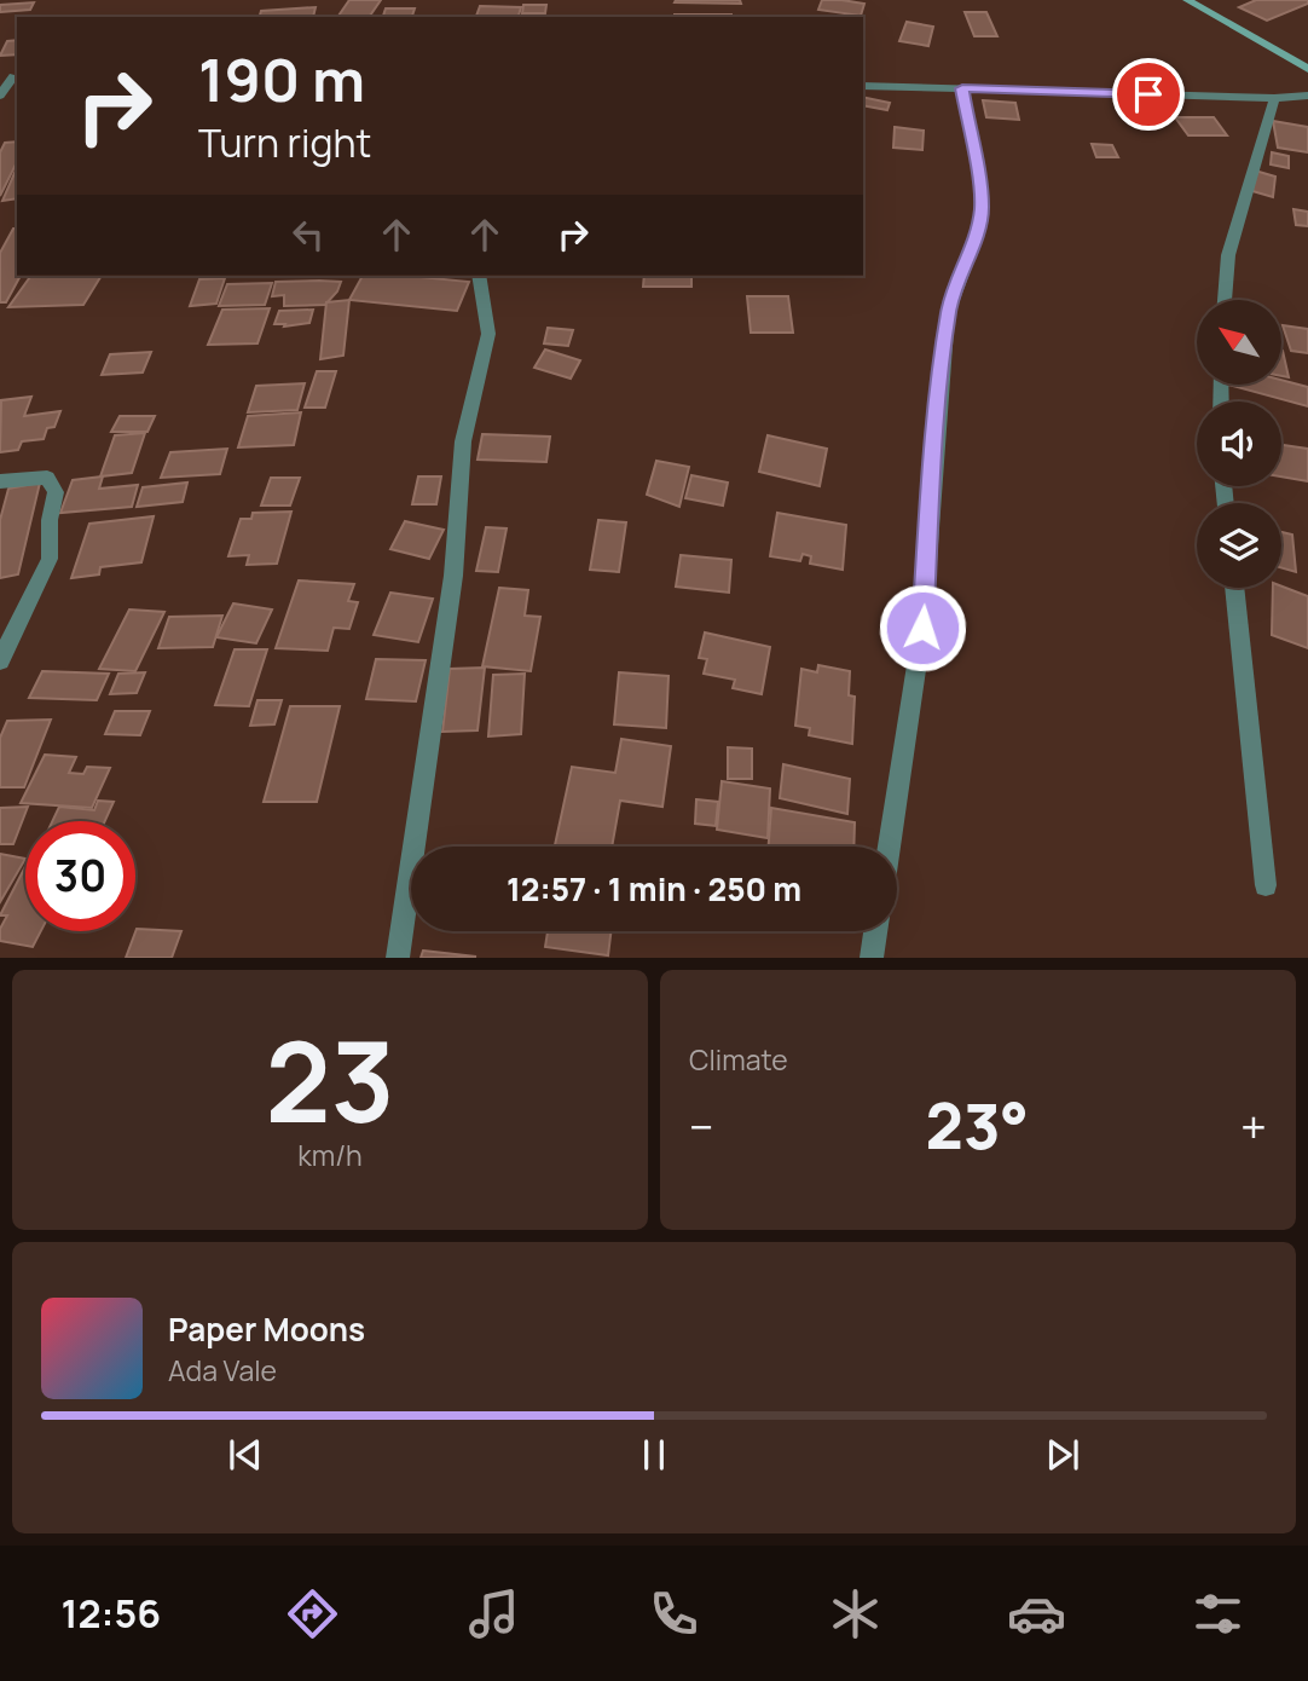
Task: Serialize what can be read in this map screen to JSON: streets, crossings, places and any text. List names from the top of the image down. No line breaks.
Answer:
{"north":"top left","page":{"turn":["190 m","Turn right"],"limit":"30","trip":"12:57 · 1 min · 250 m","tile":[["23","km/h"],"Climate"],"heat":["−","23°","+"],"song":["Paper Moons","Ada Vale"],"tabs":"12:56"}}
